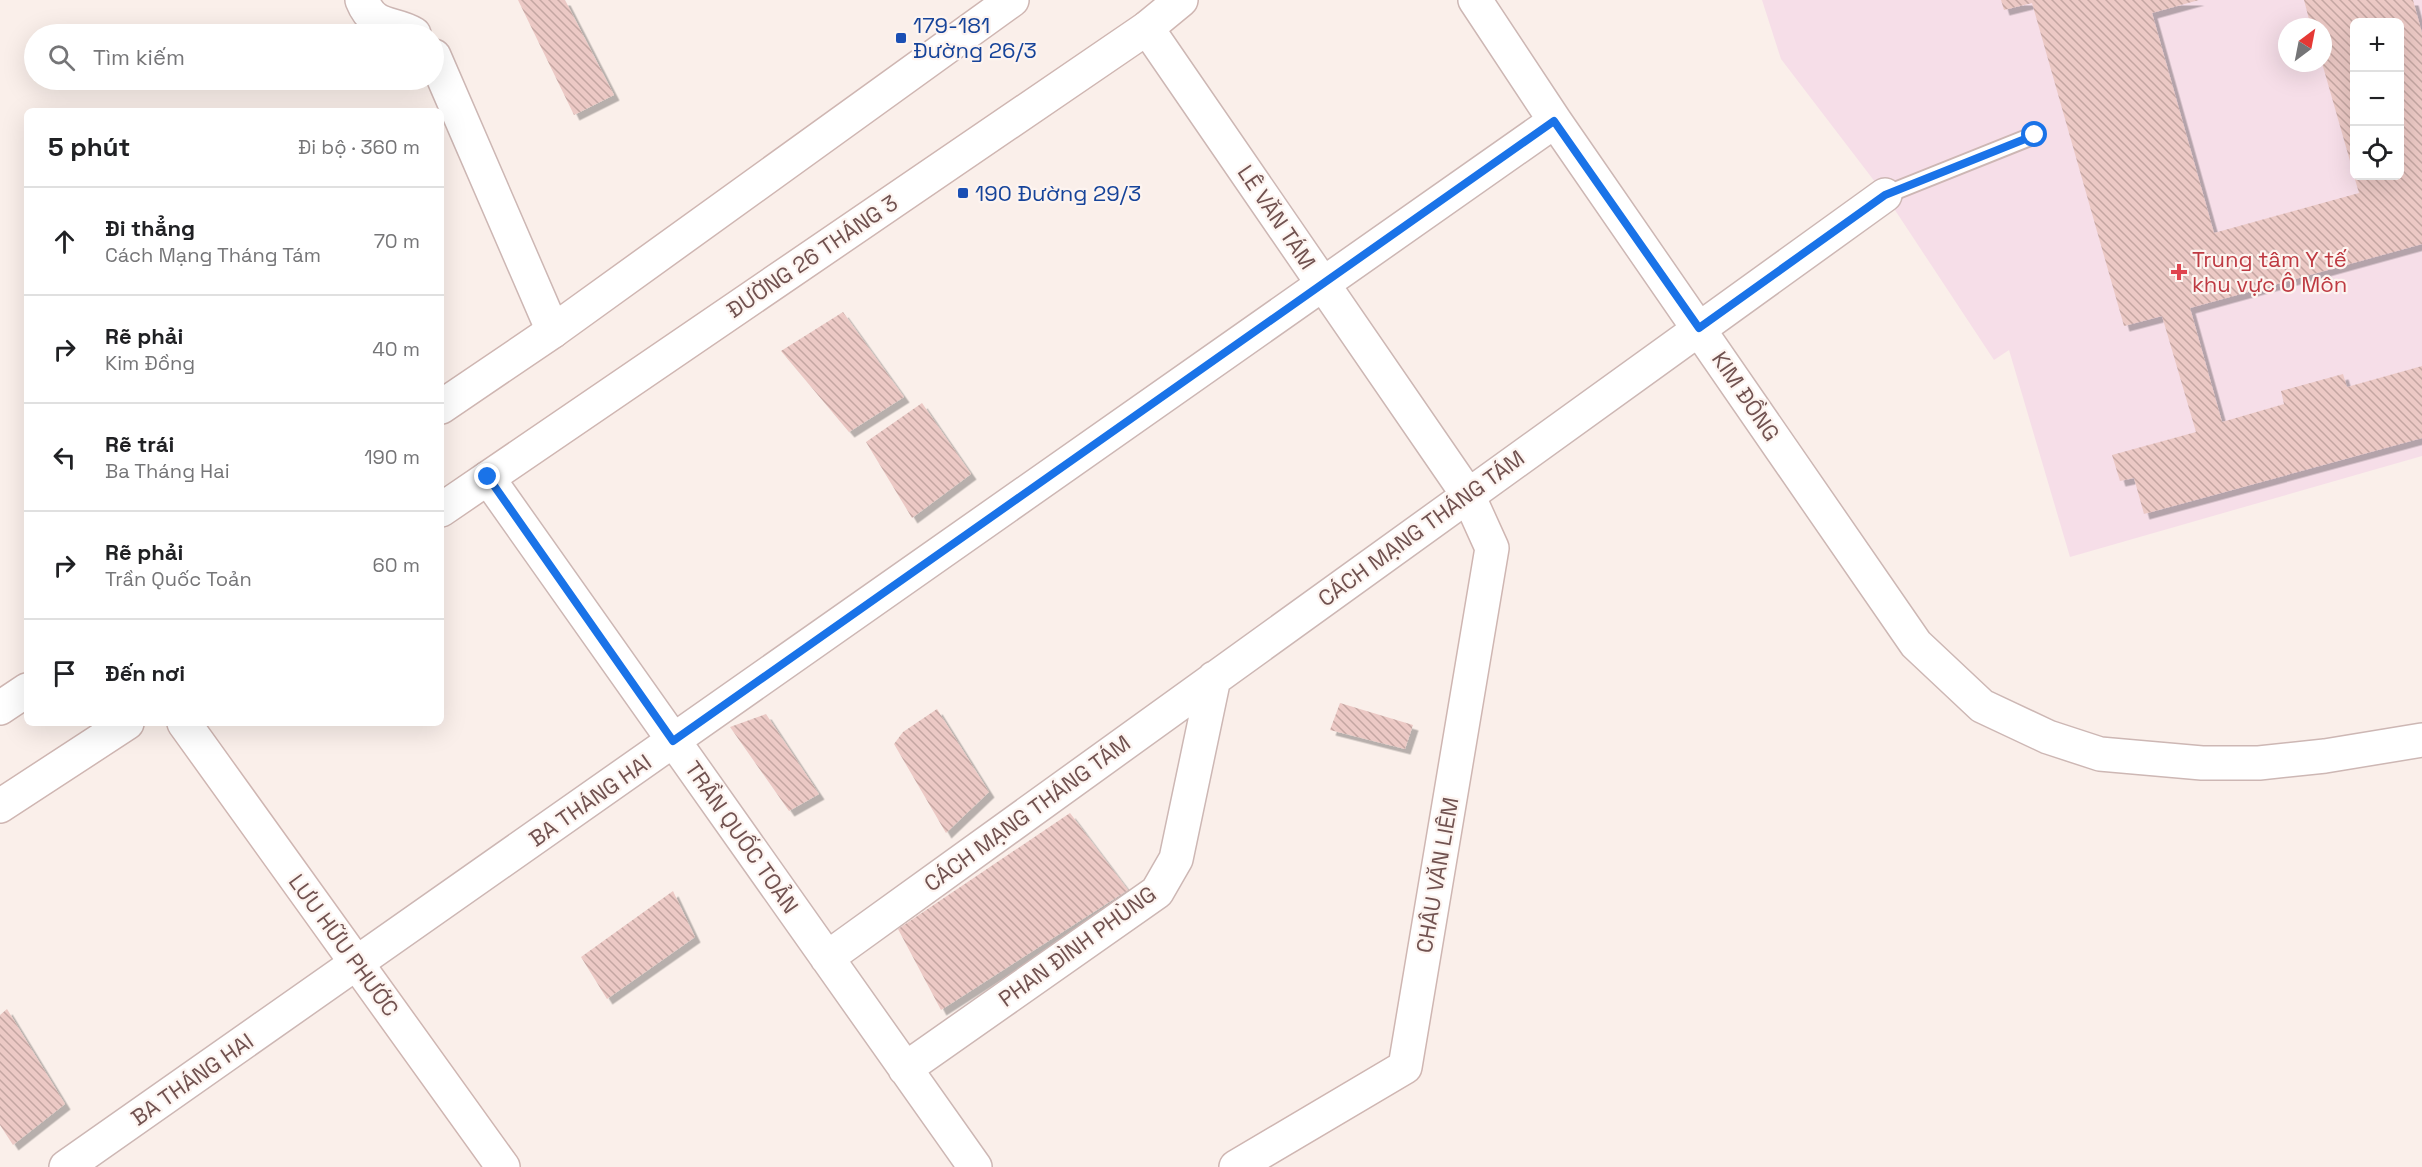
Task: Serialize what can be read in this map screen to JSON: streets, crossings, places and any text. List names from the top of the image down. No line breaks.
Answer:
{"streets":{"street":["LÊ VĂN TÁM","ĐƯỜNG 26 THÁNG 3","KIM ĐỒNG","CÁCH MẠNG THÁNG TÁM","BA THÁNG HAI","TRẦN QUỐC TOẢN","CHÂU VĂN LIÊM","LƯU HỮU PHƯỚC","PHAN ĐÌNH PHÙNG"]},"crossings":[["LÊ VĂN TÁM","ĐƯỜNG 26 THÁNG 3"],["LÊ VĂN TÁM","CÁCH MẠNG THÁNG TÁM"],["LÊ VĂN TÁM","BA THÁNG HAI"],["LÊ VĂN TÁM","CHÂU VĂN LIÊM"],["ĐƯỜNG 26 THÁNG 3","TRẦN QUỐC TOẢN"],["KIM ĐỒNG","CÁCH MẠNG THÁNG TÁM"],["KIM ĐỒNG","BA THÁNG HAI"],["CÁCH MẠNG THÁNG TÁM","TRẦN QUỐC TOẢN"],["CÁCH MẠNG THÁNG TÁM","CHÂU VĂN LIÊM"],["CÁCH MẠNG THÁNG TÁM","PHAN ĐÌNH PHÙNG"],["BA THÁNG HAI","TRẦN QUỐC TOẢN"],["BA THÁNG HAI","LƯU HỮU PHƯỚC"],["TRẦN QUỐC TOẢN","PHAN ĐÌNH PHÙNG"]],"places":{"transit":["179-181 Đường 26/3","190 Đường 29/3"],"health":["Trung tâm Y tế khu vực Ô Môn"]},"north":"top right","page":{"map_buttons":["+","−"],"search":"Tìm kiếm","heading":["5 phút","Đi bộ · 360 m"],"list":[["Đi thẳng","Cách Mạng Tháng Tám","70 m"],["Rẽ phải","Kim Đồng","40 m"],["Rẽ trái","Ba Tháng Hai","190 m"],["Rẽ phải","Trần Quốc Toản","60 m"],"Đến nơi"]}}
